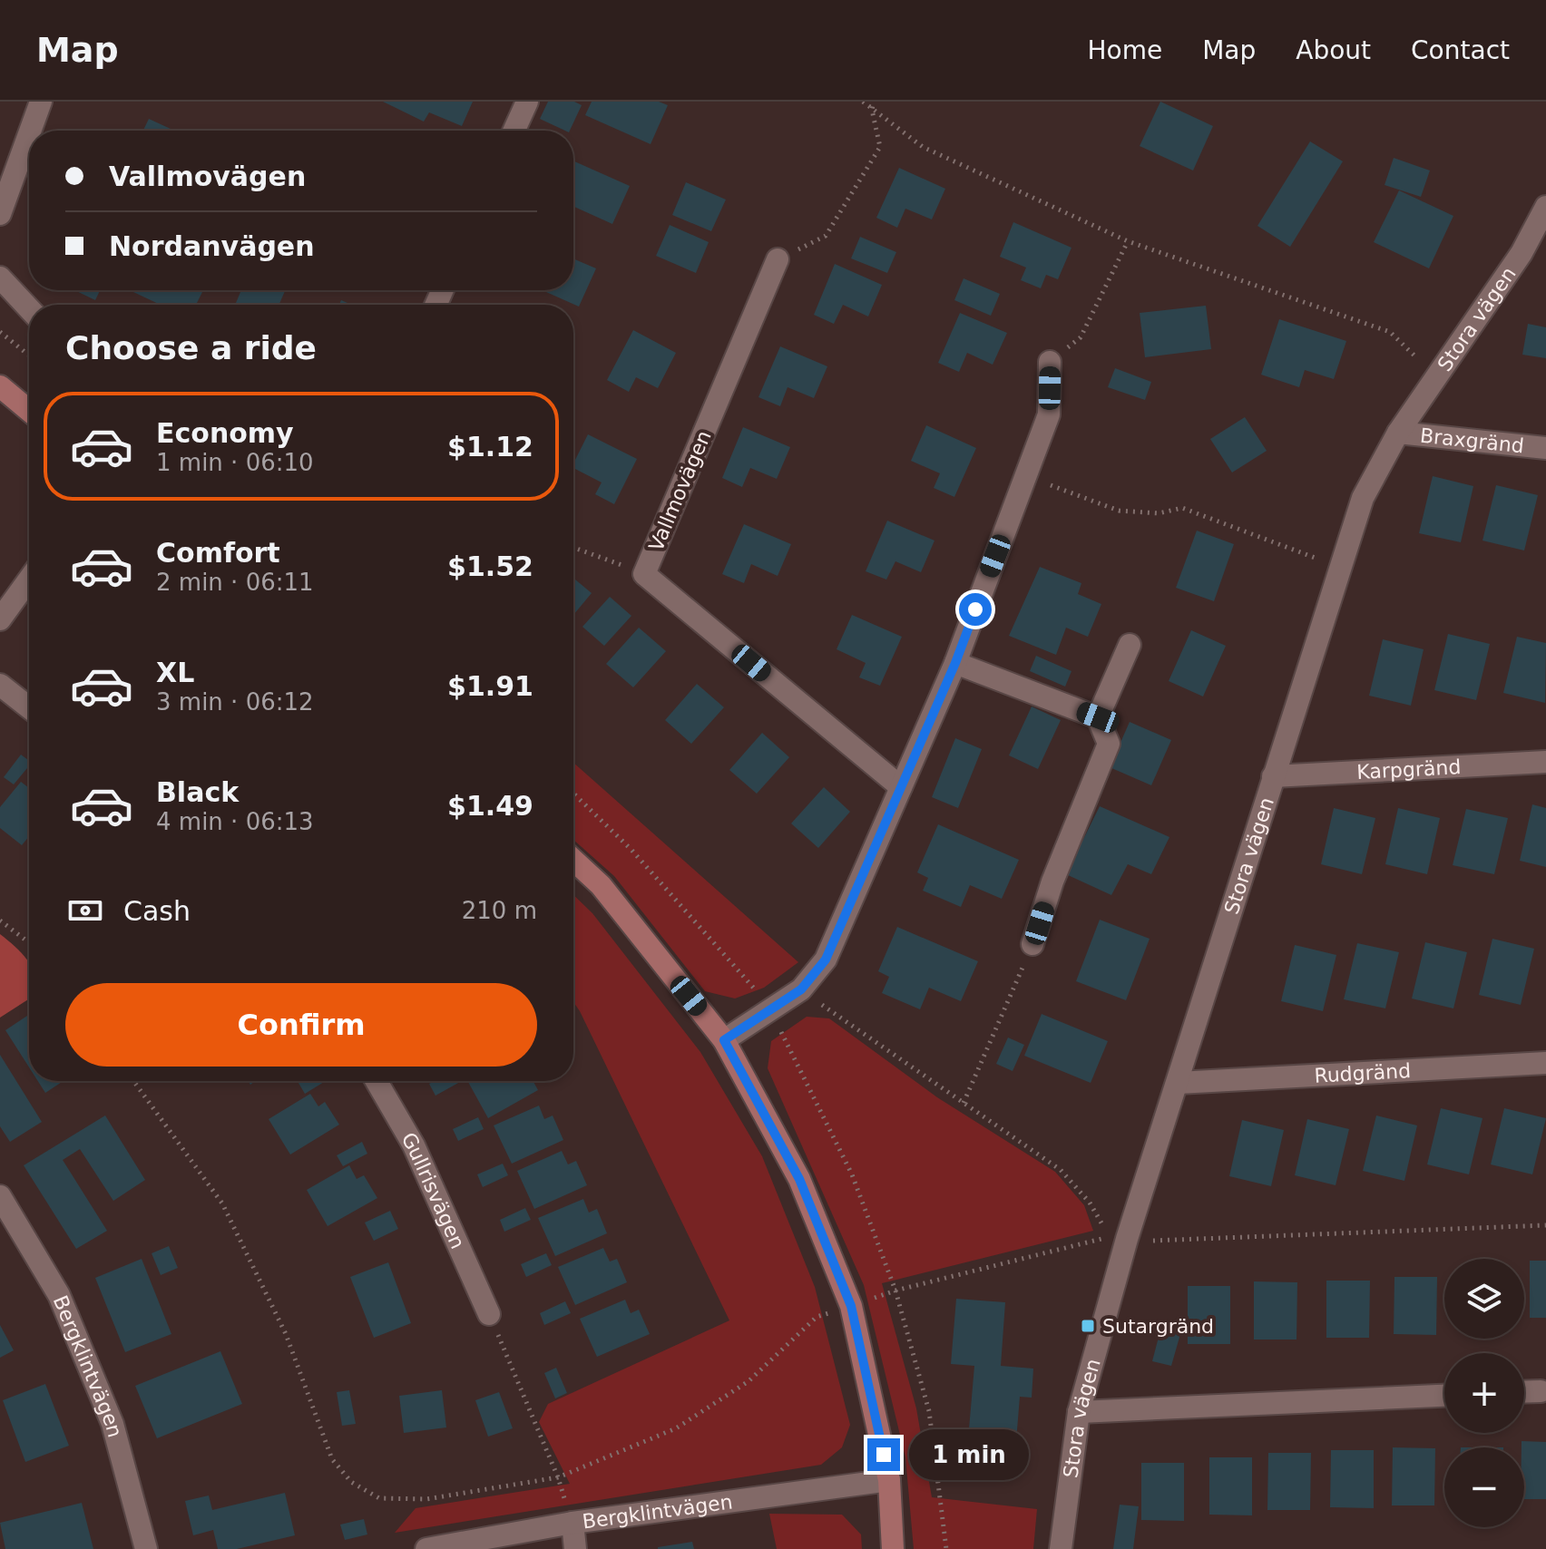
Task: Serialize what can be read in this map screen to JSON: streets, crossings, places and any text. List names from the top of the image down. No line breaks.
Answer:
{"streets":{"street":["Stora vägen","Braxgränd","Vallmovägen","Karpgränd","Rudgränd","Gullrisvägen","Bergklintvägen"]},"crossings":[["Stora vägen","Braxgränd"],["Stora vägen","Karpgränd"],["Stora vägen","Rudgränd"]],"places":{"transit":["Sutargränd"]},"page":{"header":"Map","nav":["Home","Map","About","Contact"],"banner":["Vallmovägen","Nordanvägen"],"heading":"Choose a ride","list":[{"name":"Economy","note":"1 min · 06:10","value":"$1.12"},{"name":"Comfort","note":"2 min · 06:11","value":"$1.52"},{"name":"XL","note":"3 min · 06:12","value":"$1.91"},{"name":"Black","note":"4 min · 06:13","value":"$1.49"}],"pay":["Cash","210 m"],"buttons":"Confirm","map_buttons":["+","−"],"bubble":"1 min"}}
